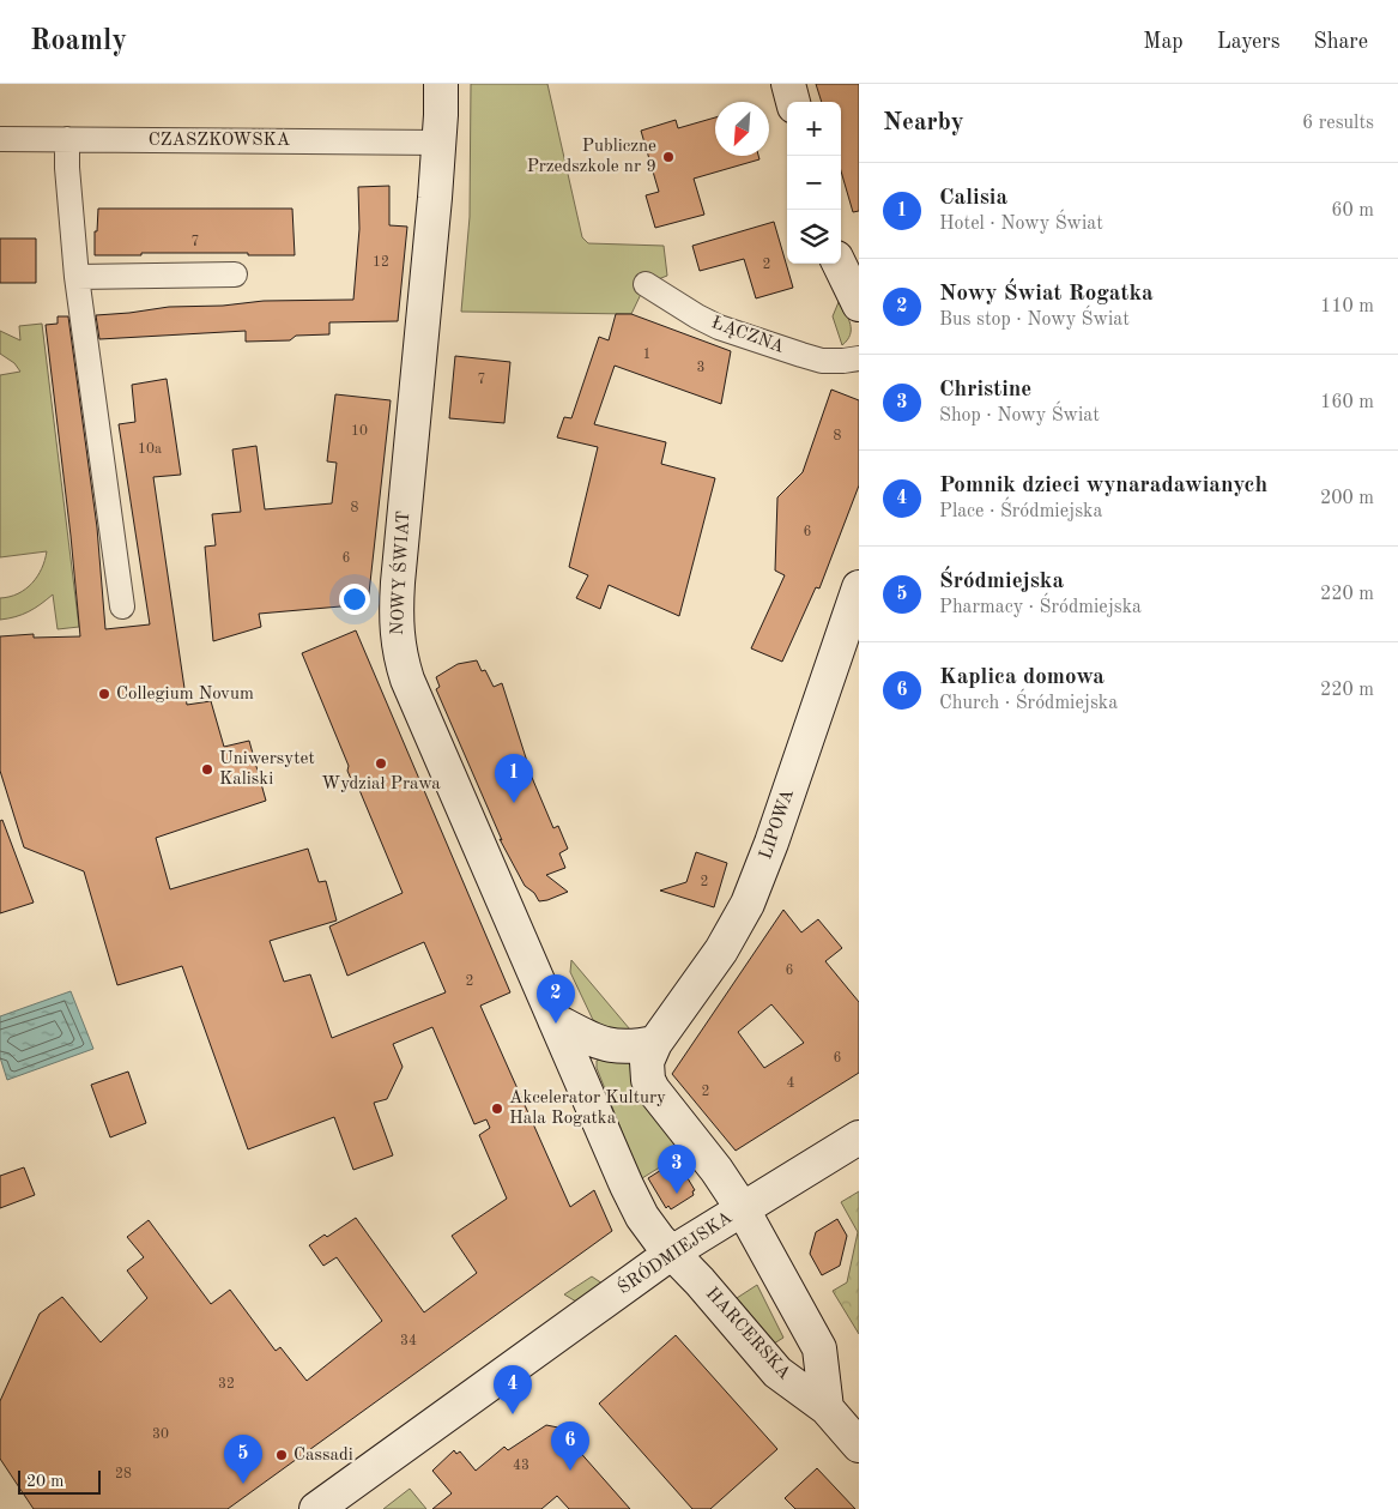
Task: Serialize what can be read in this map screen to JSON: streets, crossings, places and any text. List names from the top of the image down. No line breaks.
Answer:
{"streets":{"street":["CZASZKOWSKA","ŁĄCZNA","NOWY ŚWIAT","LIPOWA","ŚRÓDMIEJSKA","HARCERSKA"]},"crossings":[["CZASZKOWSKA","NOWY ŚWIAT"],["NOWY ŚWIAT","ŚRÓDMIEJSKA"],["NOWY ŚWIAT","HARCERSKA"],["ŚRÓDMIEJSKA","HARCERSKA"]],"places":["Publiczne Przedszkole nr 9","Collegium Novum","Wydział Prawa","Uniwersytet Kaliski","Akcelerator Kultury Hala Rogatka","Cassadi"],"house_numbers":["7","12","2","1","3","7","10","8","10a","8","6","6","2","6","2","6","4","2","34","32","30","43","28"],"scale_bar":"20 m","north":"bottom left","page":{"header":"Roamly","nav":["Map","Layers","Share"],"heading":["Nearby","6 results"],"map_buttons":["+","−"],"list":[{"mark":"1","name":"Calisia","note":"Hotel · Nowy Świat","value":"60 m"},{"mark":"2","name":"Nowy Świat Rogatka","note":"Bus stop · Nowy Świat","value":"110 m"},{"mark":"3","name":"Christine","note":"Shop · Nowy Świat","value":"160 m"},{"mark":"4","name":"Pomnik dzieci wynaradawianych","note":"Place · Śródmiejska","value":"200 m"},{"mark":"5","name":"Śródmiejska","note":"Pharmacy · Śródmiejska","value":"220 m"},{"mark":"6","name":"Kaplica domowa","note":"Church · Śródmiejska","value":"220 m"}],"pins":["1","2","3","4","6","5"],"scale":"20 m"}}
